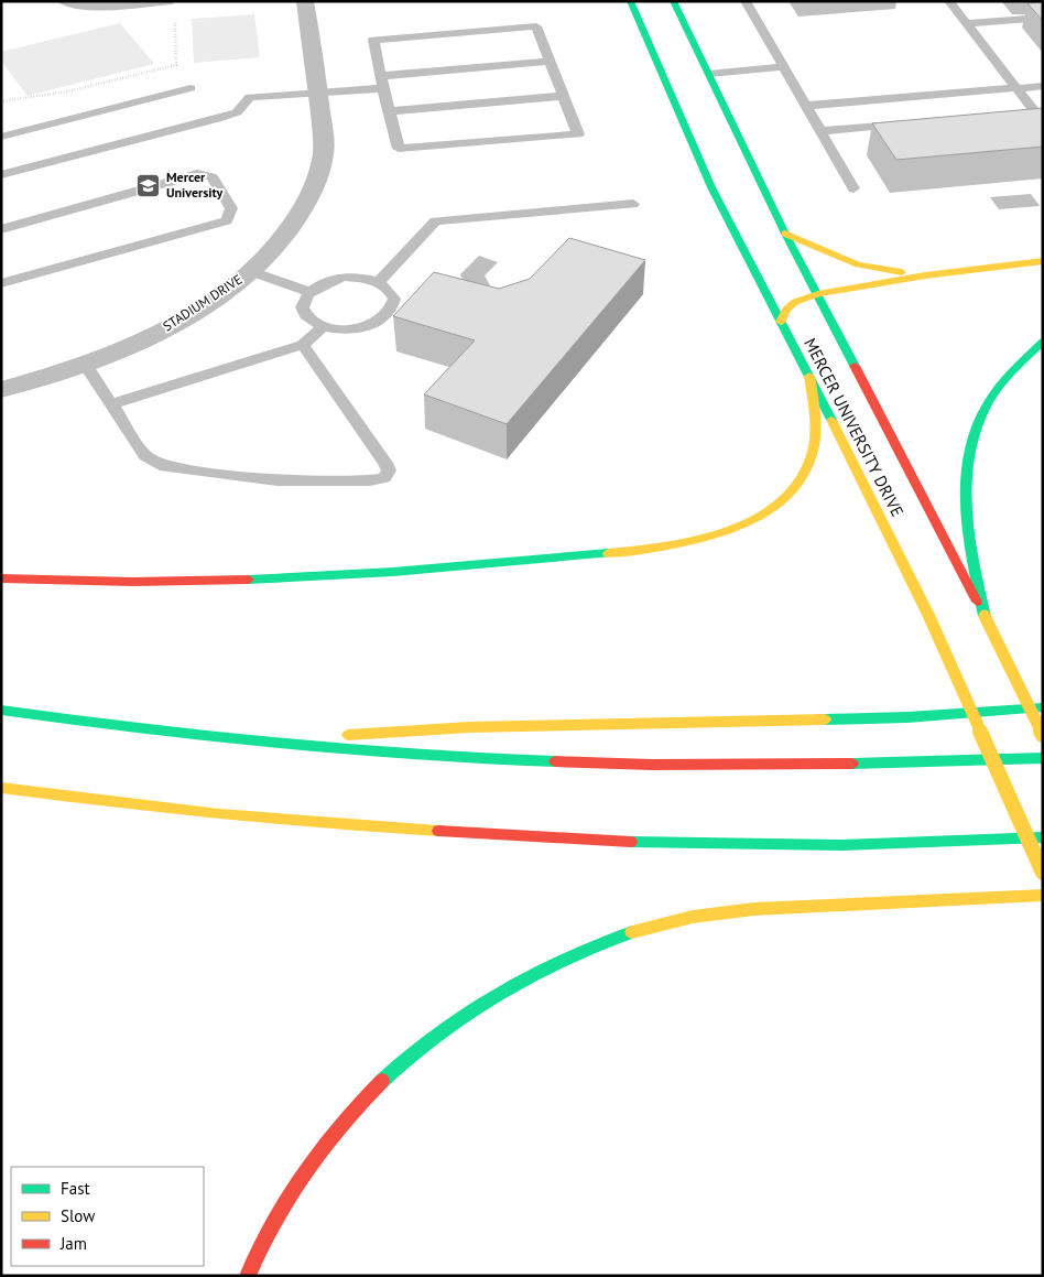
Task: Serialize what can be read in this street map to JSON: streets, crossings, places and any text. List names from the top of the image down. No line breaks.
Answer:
{"streets":{"main road":["MERCER UNIVERSITY DRIVE"],"street":["STADIUM DRIVE"]},"places":{"school or university":["Mercer University"]},"legend":["Fast","Slow","Jam"]}
